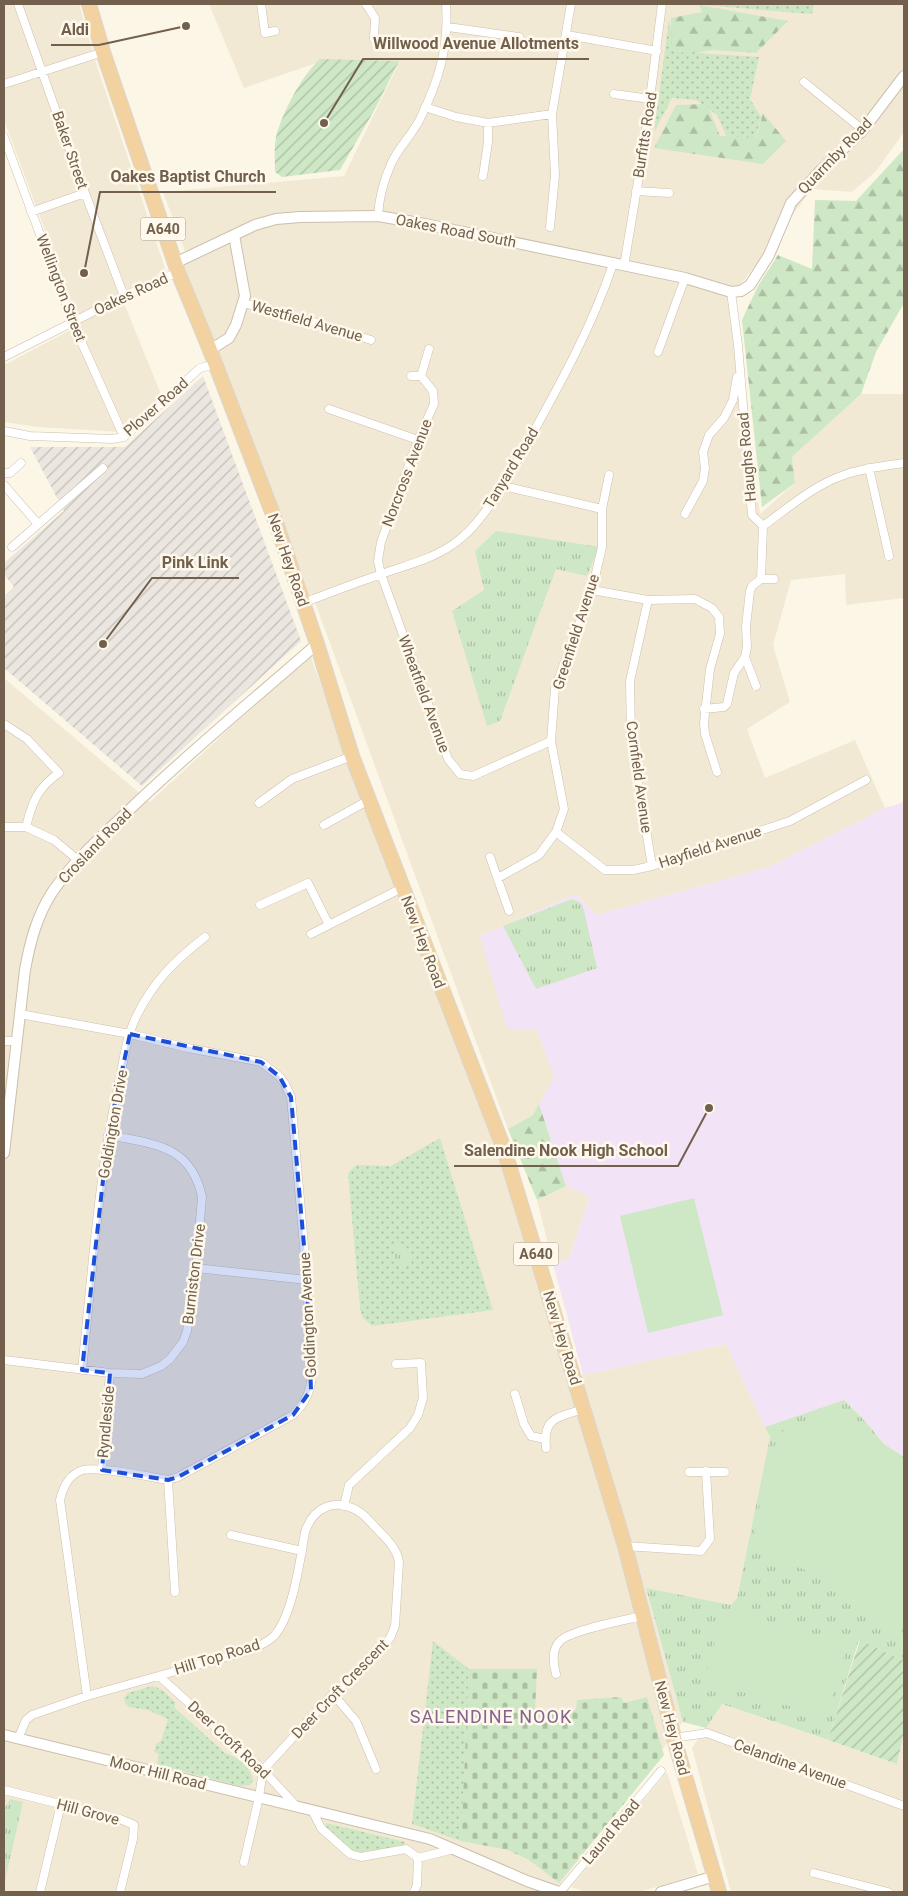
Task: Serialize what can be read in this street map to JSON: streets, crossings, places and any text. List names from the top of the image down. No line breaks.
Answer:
{"streets":{"highway":["A640","New Hey Road"],"street":["Burfitts Road","Baker Street","Quarmby Road","Oakes Road South","Wellington Street","Oakes Road","Westfield Avenue","Plover Road","Haughs Road","Tanyard Road","Norcross Avenue","Greenfield Avenue","Wheatfield Avenue","Cornfield Avenue","Crosland Road","Hayfield Avenue","Goldington Drive","Burniston Drive","Goldington Avenue","Ryndleside","Hill Top Road","Deer Croft Crescent","Deer Croft Road","Celandine Avenue","Moor Hill Road","Hill Grove","Laund Road"]},"crossings":[["Burfitts Road","Oakes Road South"],["Baker Street","Oakes Road"],["Quarmby Road","Oakes Road South"],["Quarmby Road","Haughs Road"],["Oakes Road South","Oakes Road"],["Oakes Road South","Haughs Road"],["Oakes Road South","Tanyard Road"],["Oakes Road South","New Hey Road"],["Wellington Street","Oakes Road"],["Wellington Street","Plover Road"],["Oakes Road","New Hey Road"],["Plover Road","New Hey Road"],["Tanyard Road","Norcross Avenue"],["Tanyard Road","New Hey Road"],["Tanyard Road","Wheatfield Avenue"],["Norcross Avenue","Wheatfield Avenue"],["New Hey Road","Crosland Road"],["New Hey Road","Celandine Avenue"],["Greenfield Avenue","Wheatfield Avenue"],["Greenfield Avenue","Hayfield Avenue"],["Cornfield Avenue","Hayfield Avenue"],["Crosland Road","Goldington Avenue"],["Goldington Drive","Burniston Drive"],["Goldington Drive","Goldington Avenue"],["Burniston Drive","Ryndleside"],["Hill Top Road","Deer Croft Crescent"],["Hill Top Road","Deer Croft Road"],["Hill Top Road","Moor Hill Road"],["Deer Croft Crescent","Deer Croft Road"],["Deer Croft Road","Moor Hill Road"],["Moor Hill Road","Laund Road"]],"districts":["SALENDINE NOOK"],"places":["Aldi","Willwood Avenue Allotments","Oakes Baptist Church","Pink Link","Salendine Nook High School"]}
